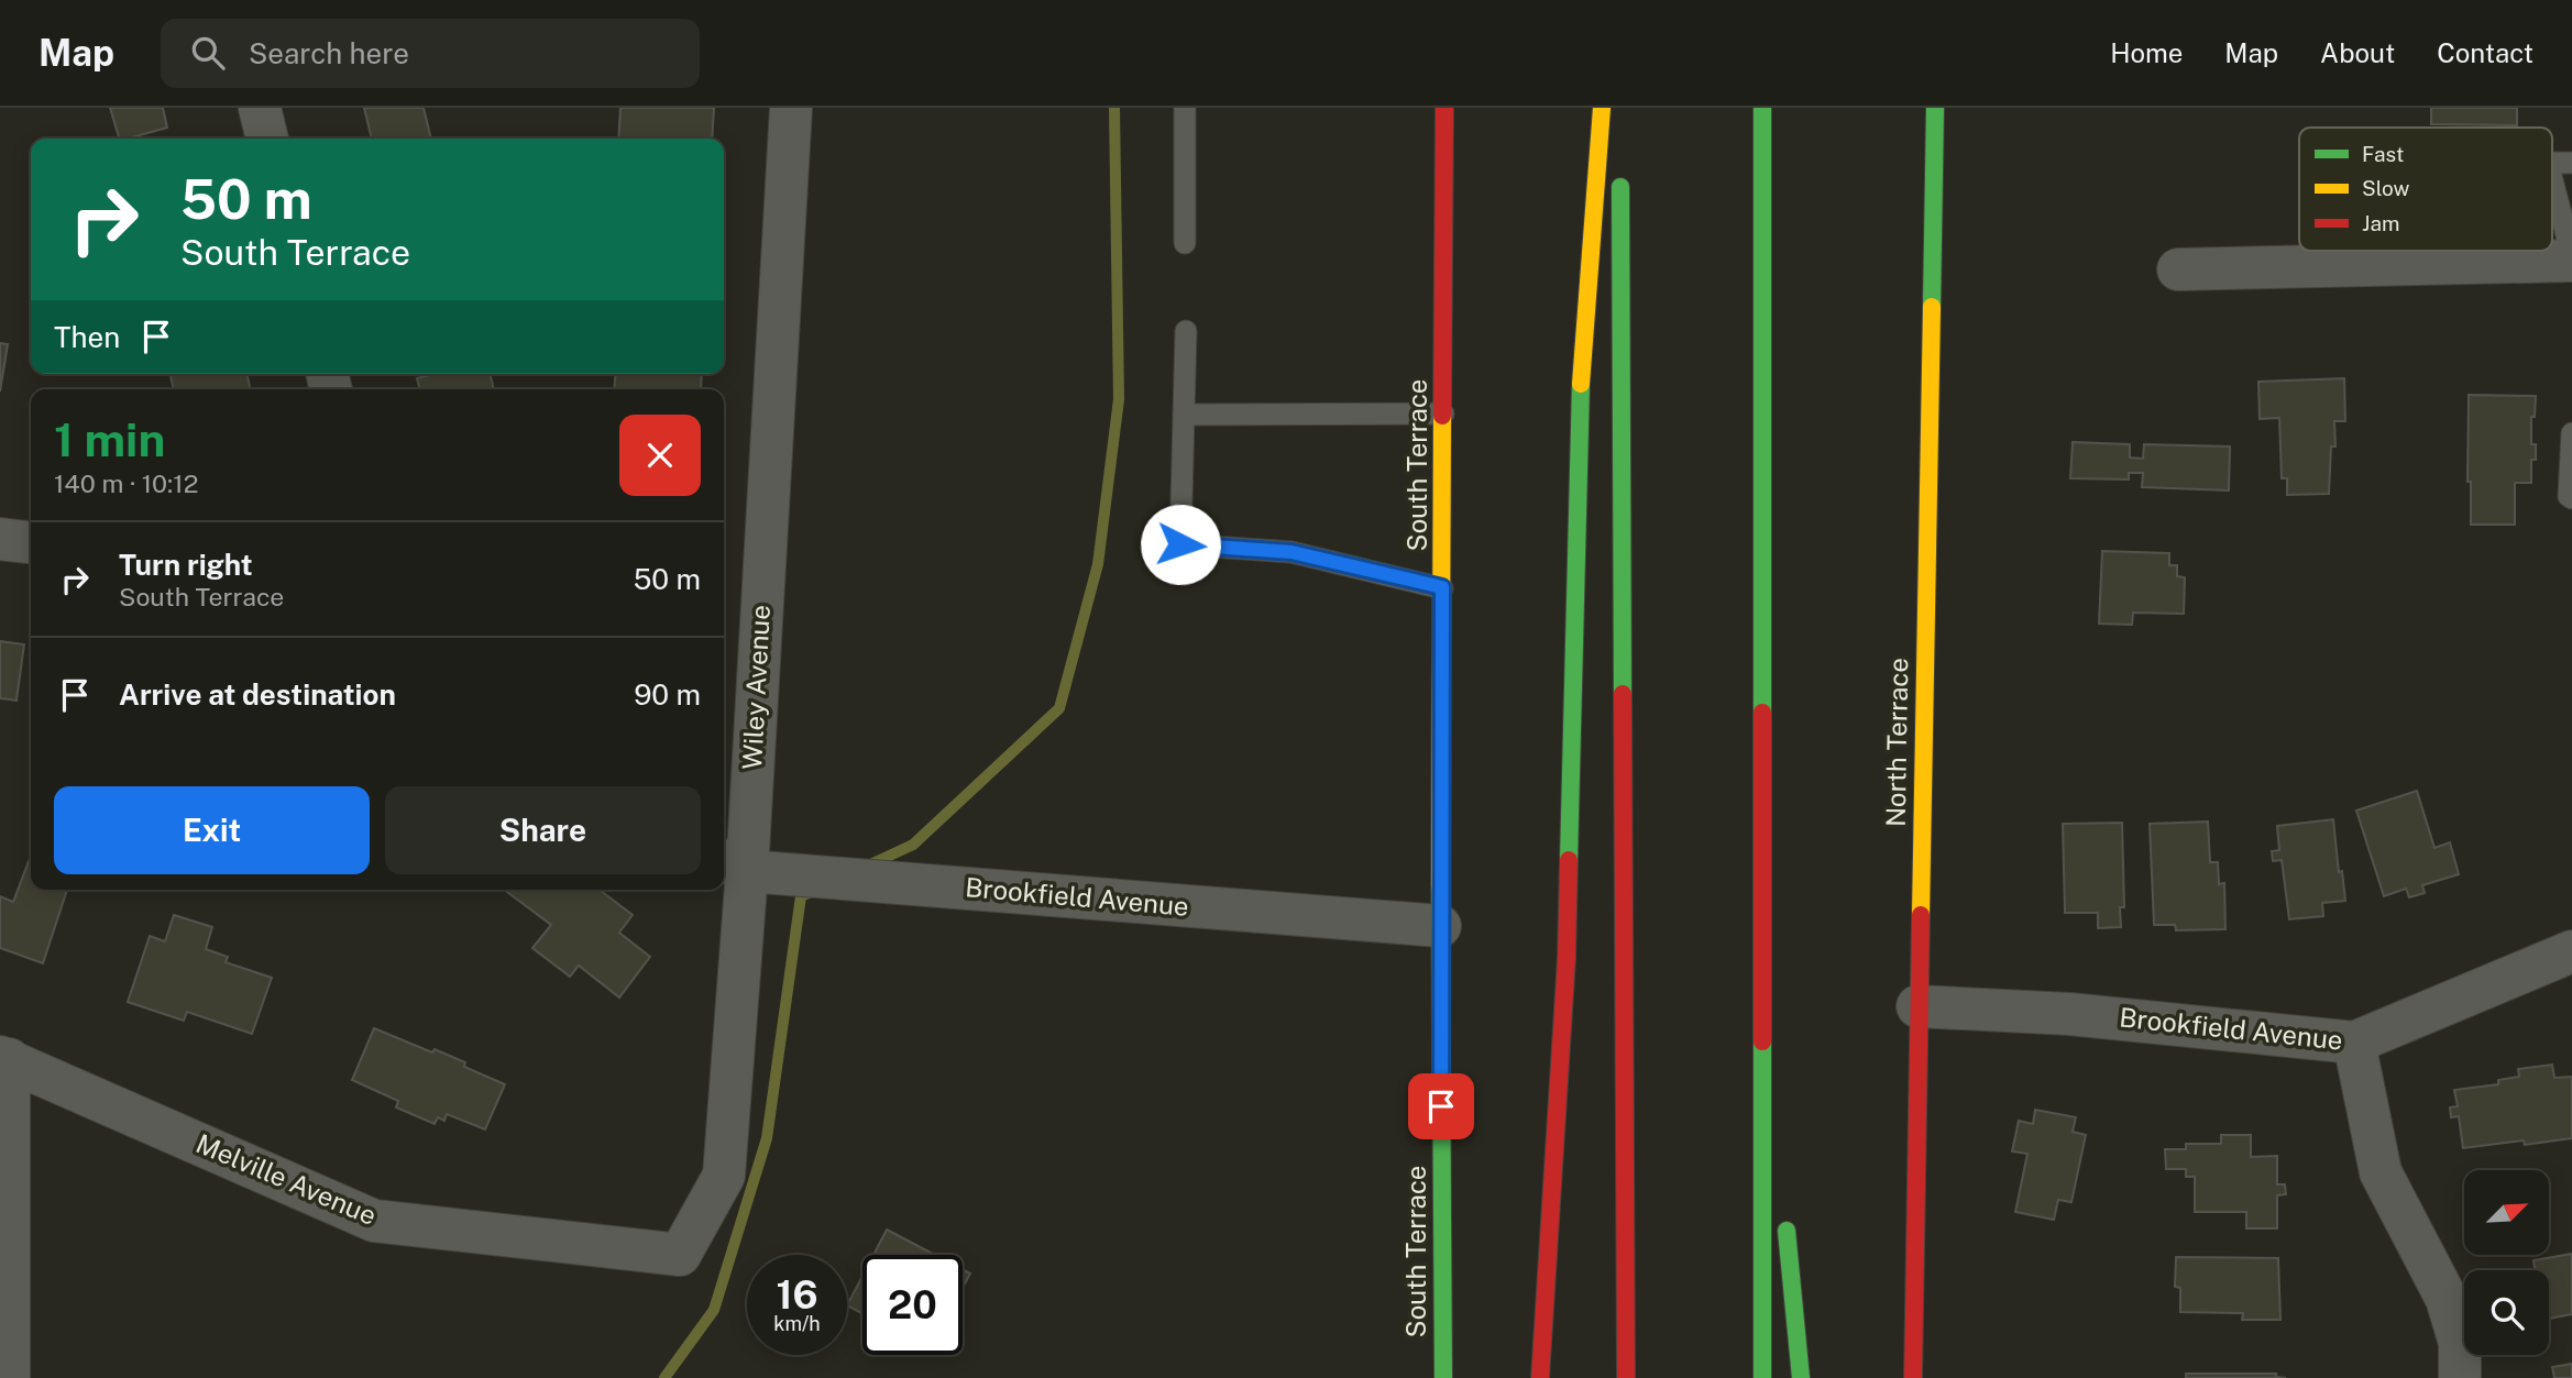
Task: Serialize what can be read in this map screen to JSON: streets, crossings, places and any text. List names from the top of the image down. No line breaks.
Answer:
{"streets":{"main road":["South Terrace","North Terrace"],"street":["Wiley Avenue","Brookfield Avenue","Melville Avenue"]},"crossings":[["South Terrace","Brookfield Avenue"],["Wiley Avenue","Brookfield Avenue"],["Wiley Avenue","Melville Avenue"],["North Terrace","Brookfield Avenue"]],"legend":["Fast","Slow","Jam"],"north":"top right","page":{"header":"Map","search":"Search here","nav":["Home","Map","About","Contact"],"turn":["50 m","South Terrace"],"then":"Then","heading":["1 min","140 m · 10:12"],"list":[{"name":"Turn right","note":"South Terrace","value":"50 m"},{"name":"Arrive at destination","value":"90 m"}],"buttons":["Exit","Share"],"speed":"16 km/h","limit":"20"}}
